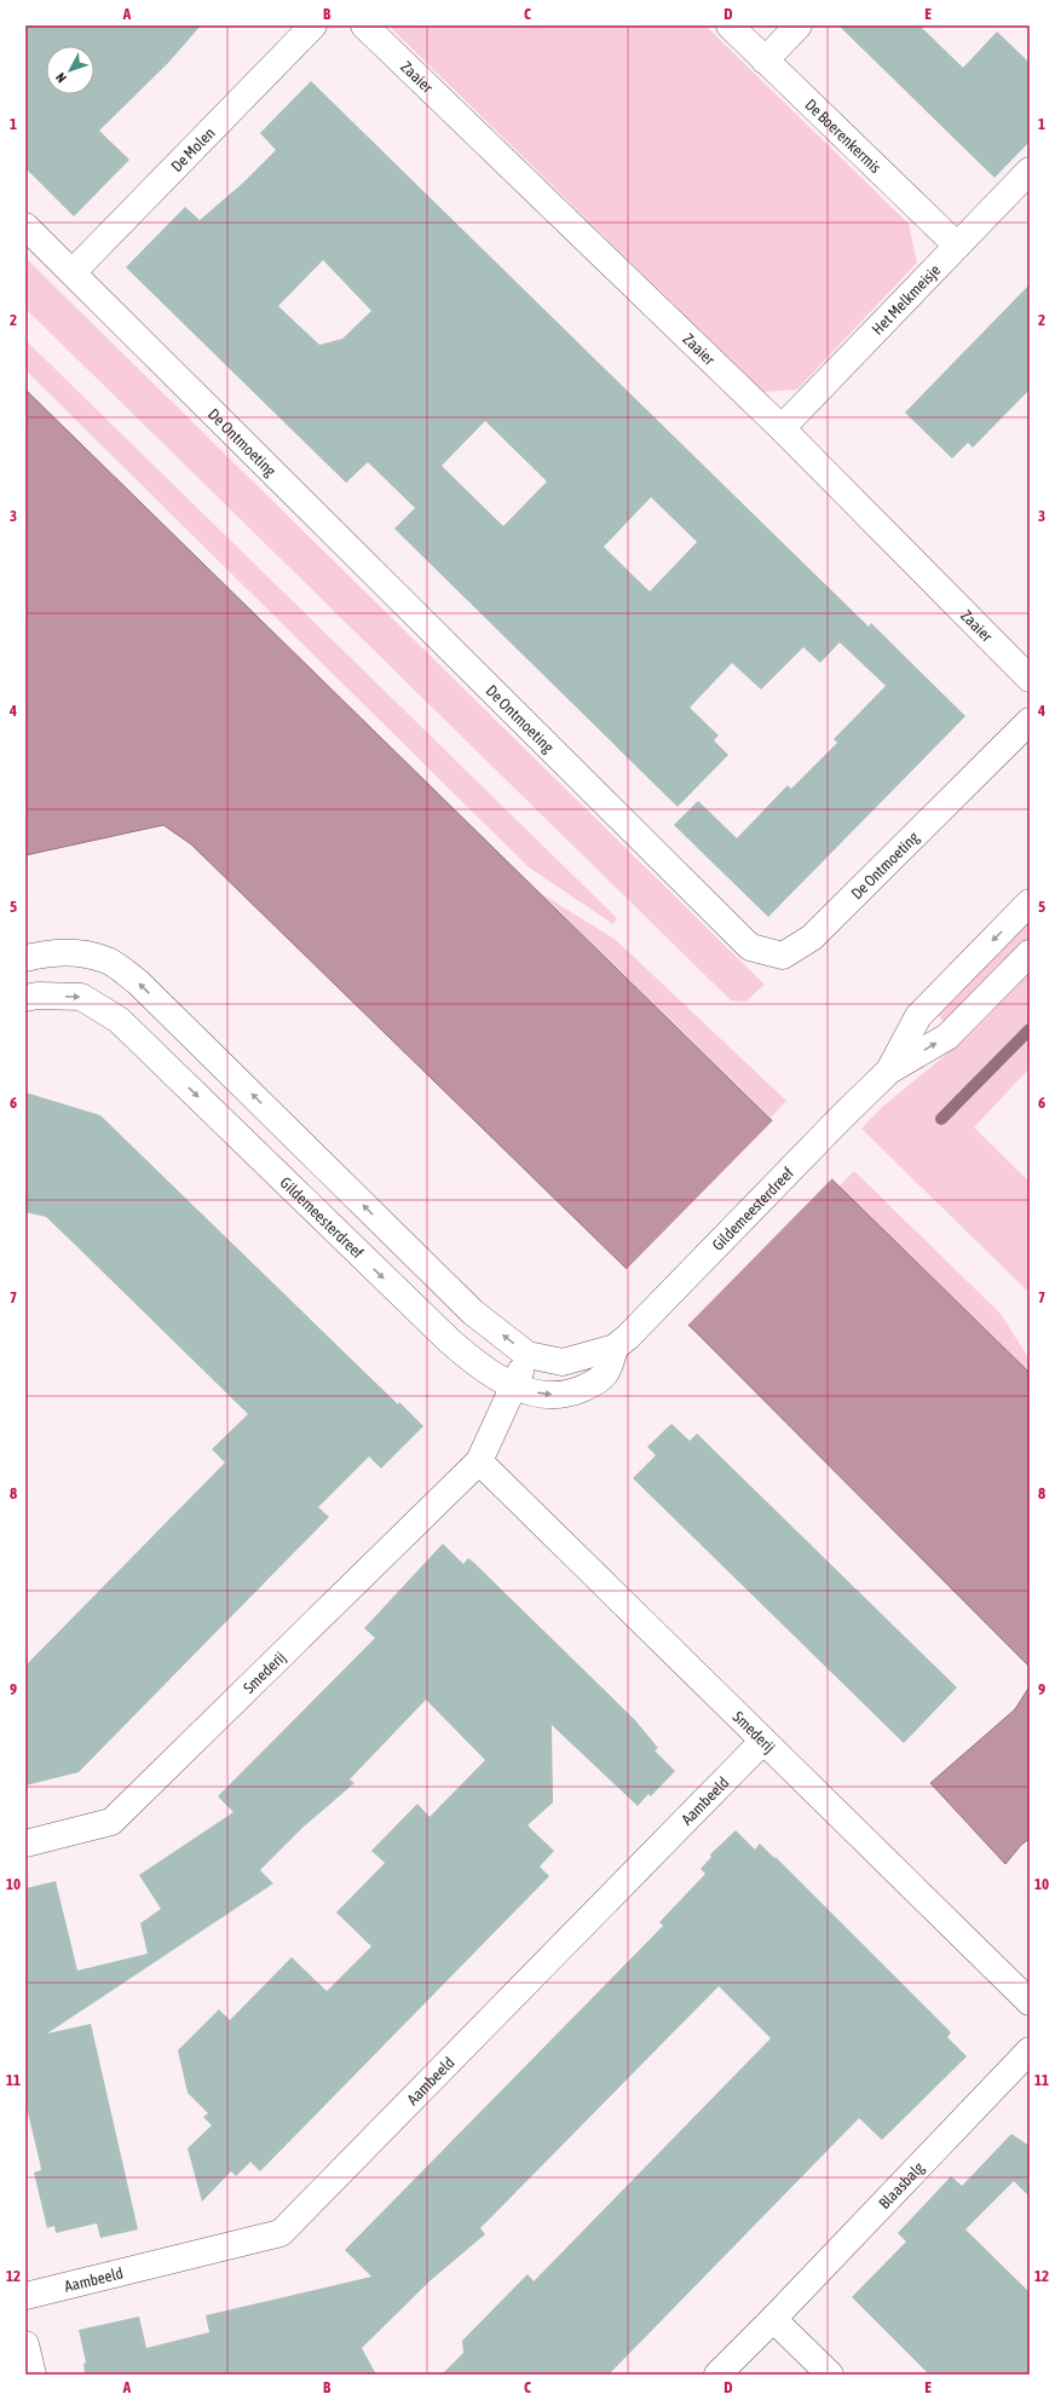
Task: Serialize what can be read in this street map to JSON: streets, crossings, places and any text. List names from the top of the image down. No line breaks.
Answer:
{"streets":{"street":["Zaaier","De Boerenkermis","De Molen","Het Melkmeisje","De Ontmoeting","Gildemeesterdreef","Smederij","Aambeeld","Blaasbalg"]},"crossings":[["Zaaier","Het Melkmeisje"],["De Boerenkermis","Het Melkmeisje"],["De Molen","De Ontmoeting"],["Gildemeesterdreef","Smederij"],["Smederij","Aambeeld"]],"north":"bottom left","grid":{"columns":["A","B","C","D","E"],"rows":["1","2","3","4","5","6","7","8","9","10","11","12"]}}
